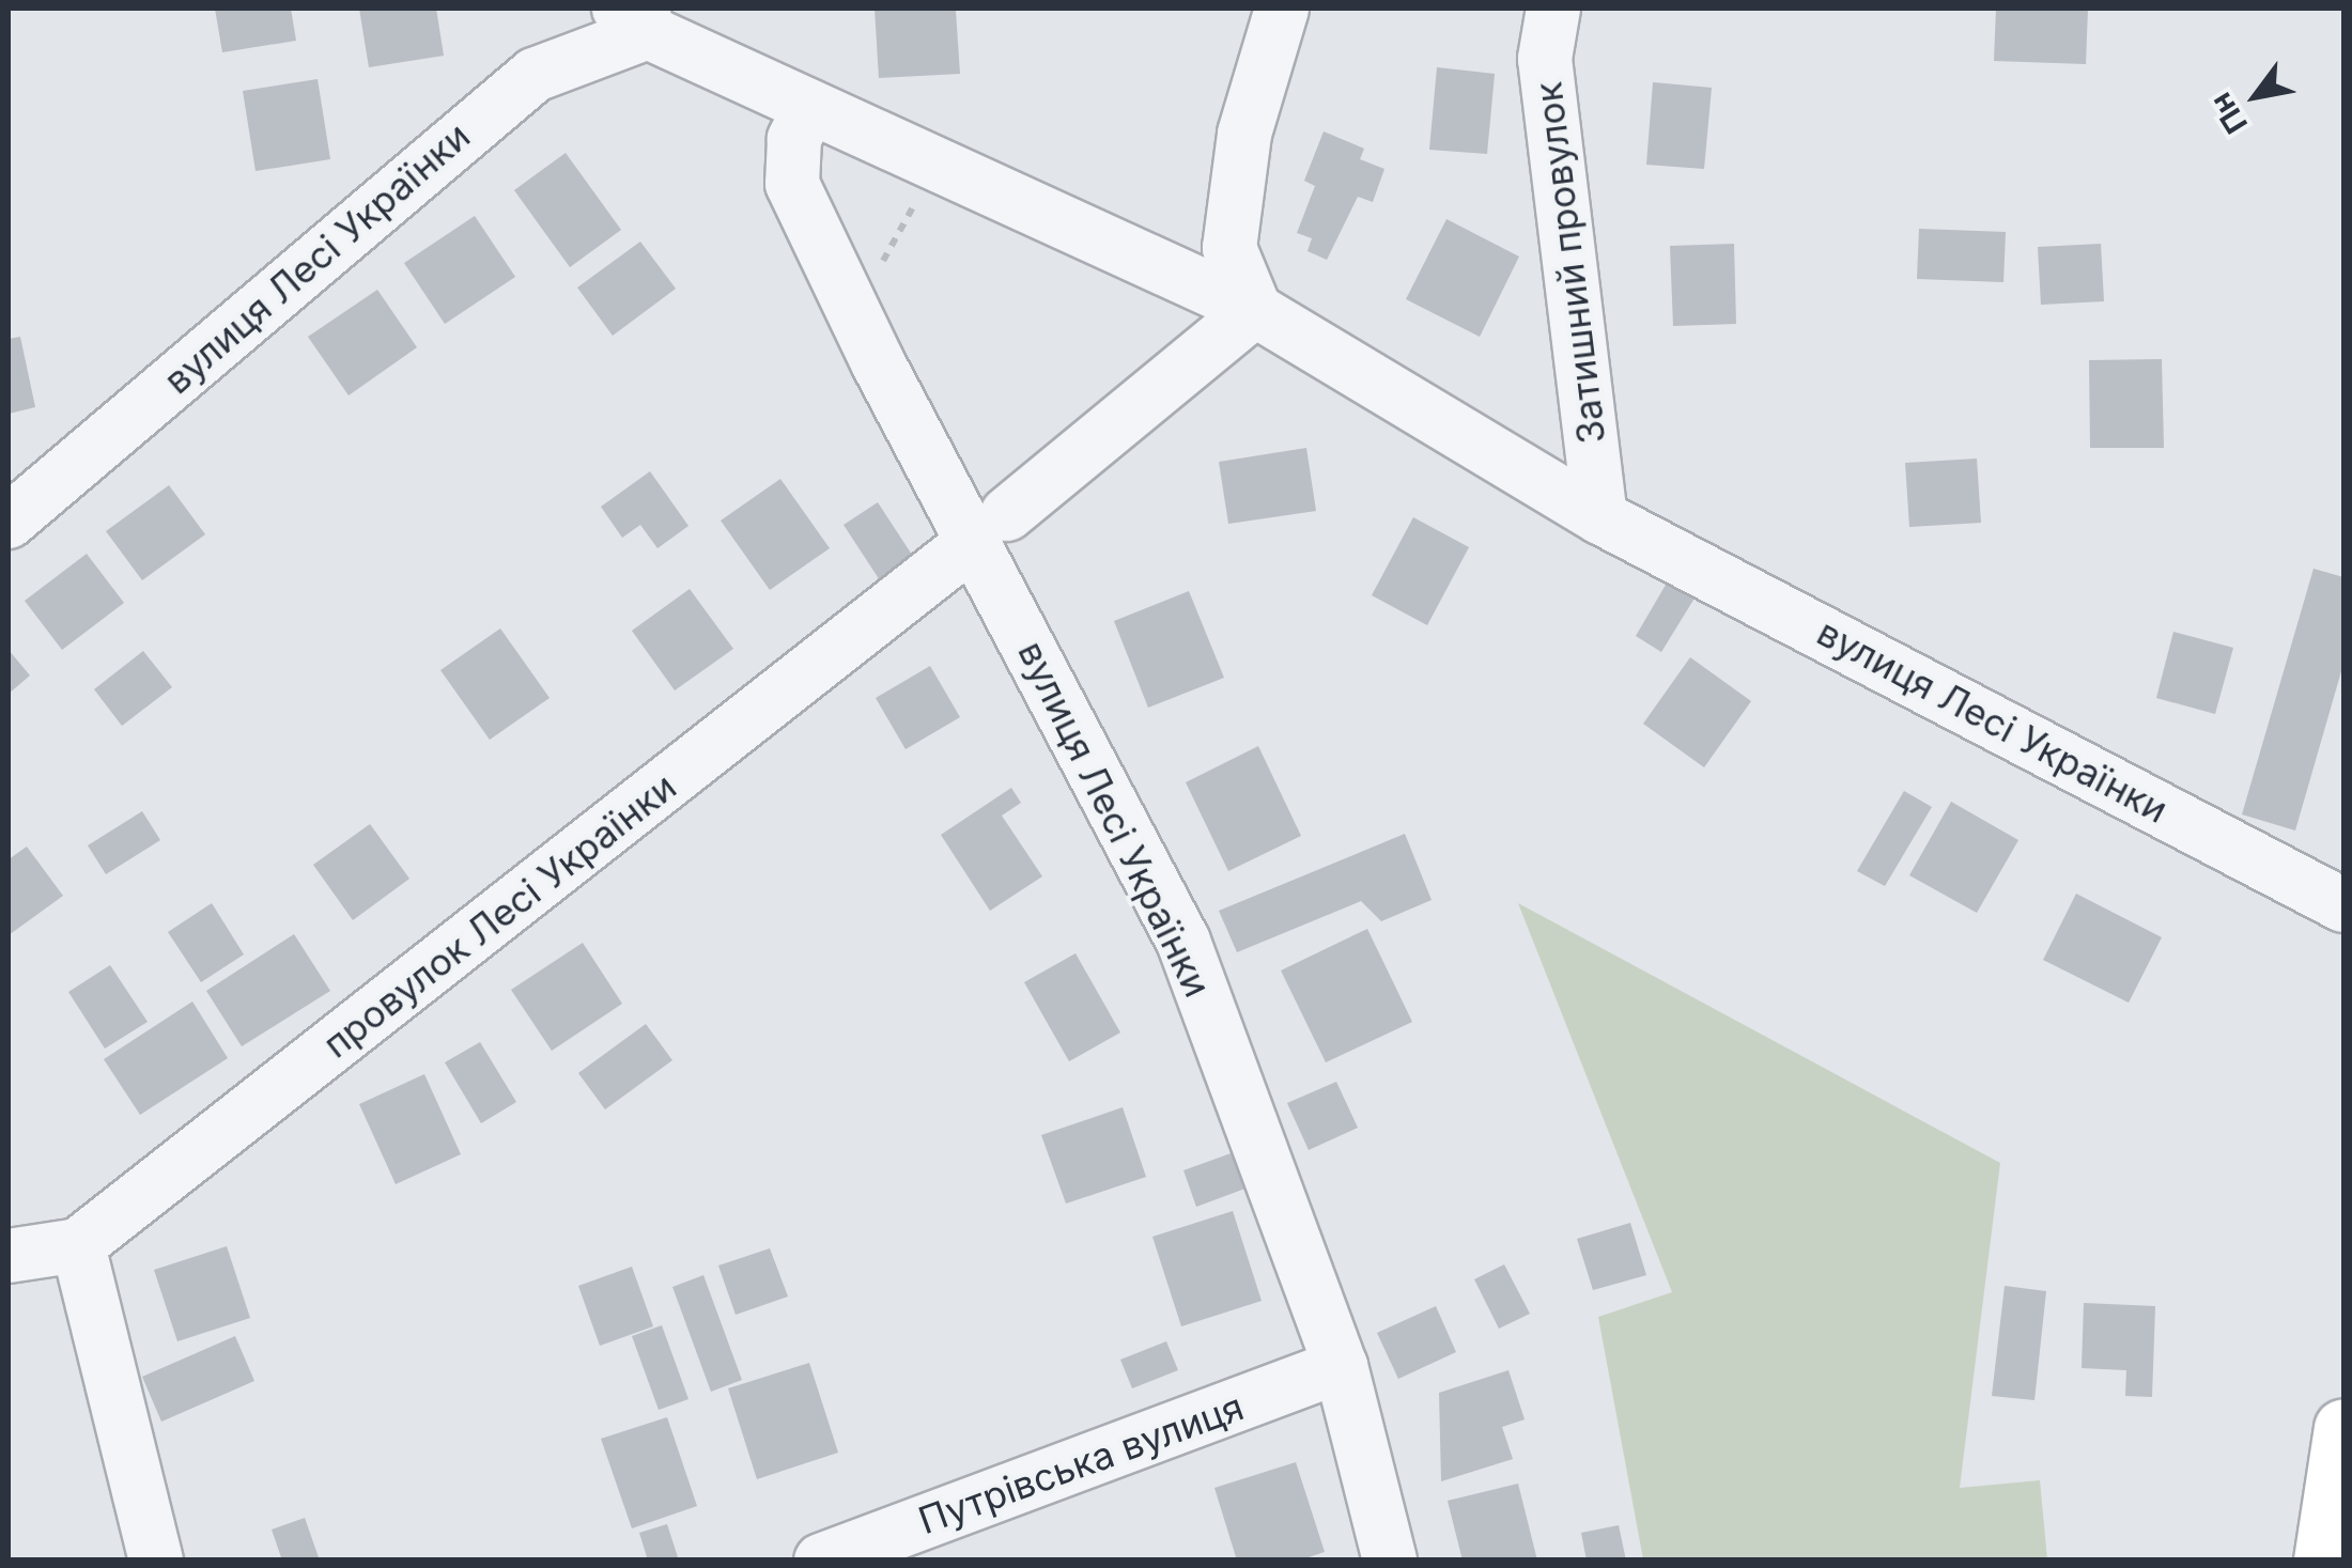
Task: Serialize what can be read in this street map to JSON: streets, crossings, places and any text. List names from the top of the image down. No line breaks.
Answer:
{"streets":{"street":["вулиця Лесі Українки","Затишний провулок","провулок Лесі Українки","Путрівська вулиця"]},"crossings":[["вулиця Лесі Українки","Затишний провулок"],["вулиця Лесі Українки","провулок Лесі Українки"],["вулиця Лесі Українки","Путрівська вулиця"]],"north":"bottom left"}
